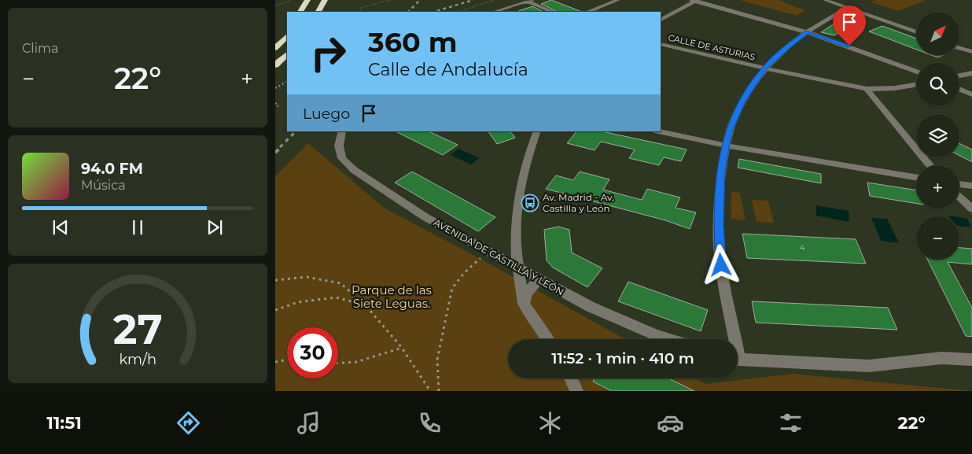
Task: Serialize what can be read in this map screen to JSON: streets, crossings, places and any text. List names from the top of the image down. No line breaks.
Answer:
{"streets":{"street":["CALLE DE ASTURIAS","AVENIDA DE CASTILLA Y LEÓN"]},"parks":["Parque de las Siete Leguas."],"places":{"bus stop":["Av. Madrid - Av. Castilla y León"]},"house_numbers":["4"],"north":"top right","page":{"tile":"Clima","map_buttons":["+","−"],"turn":["360 m","Calle de Andalucía"],"heat":["−","22°","+"],"then":"Luego","song":["94.0 FM","Música"],"limit":"30","trip":"11:52 · 1 min · 410 m","tabs":["11:51","22°"],"gauge":["27","km/h"]}}
